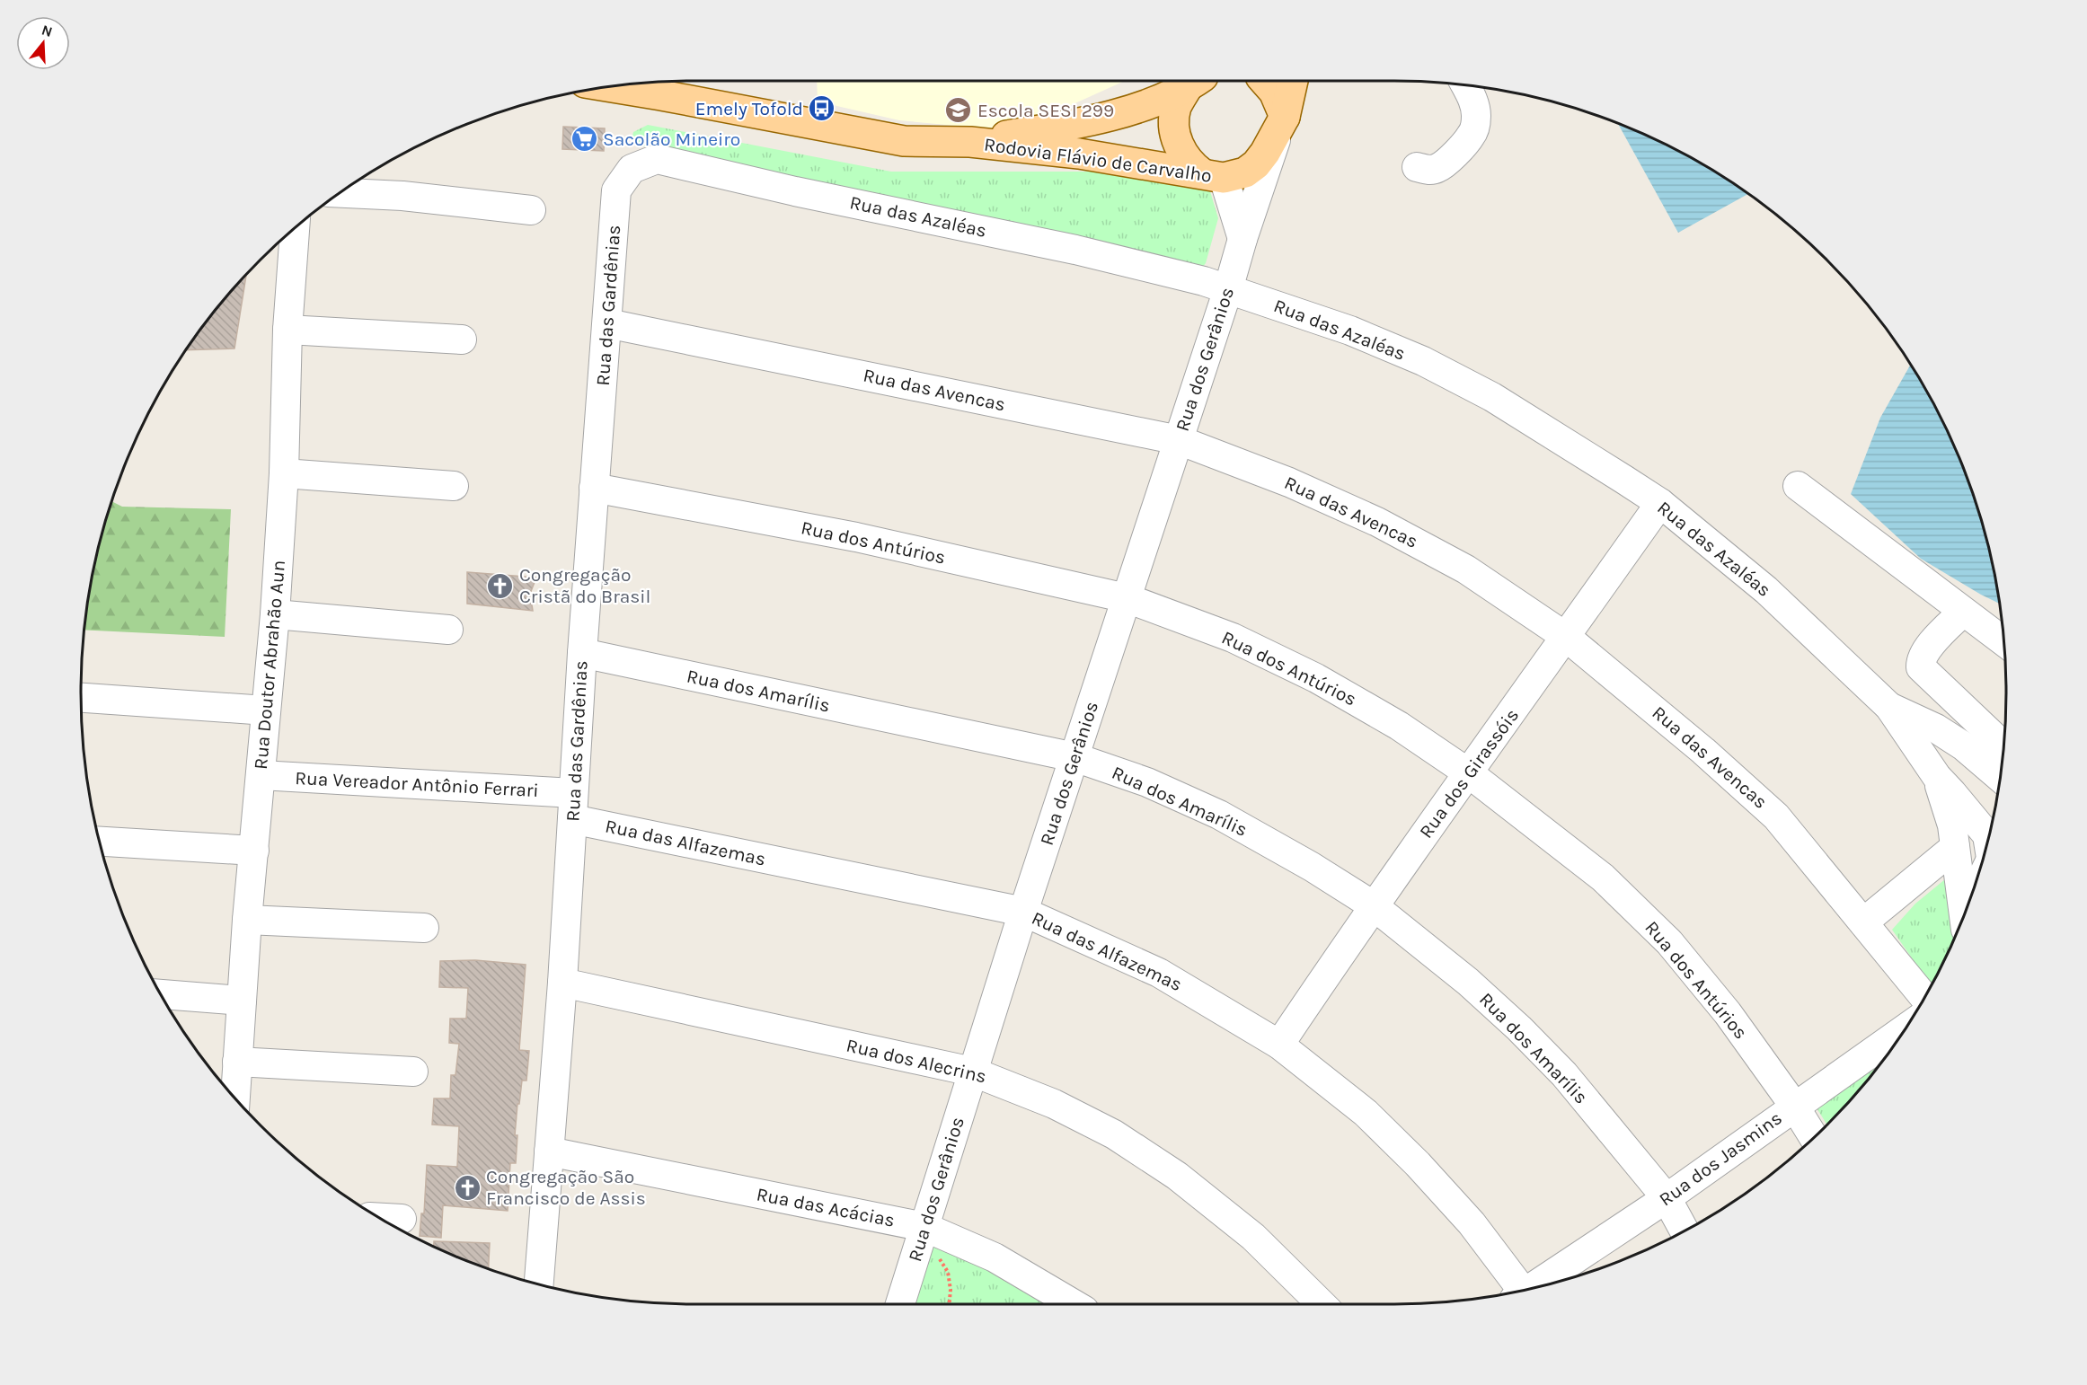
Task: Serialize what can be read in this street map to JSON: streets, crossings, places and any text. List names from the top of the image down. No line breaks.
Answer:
{"streets":{"main road":["Rodovia Flávio de Carvalho"],"street":["Rua das Azaléas","Rua das Gardênias","Rua dos Gerânios","Rua das Avencas","Rua dos Antúrios","Rua Doutor Abrahão Aun","Rua dos Amarílis","Rua dos Girassóis","Rua Vereador Antônio Ferrari","Rua das Alfazemas","Rua dos Alecrins","Rua dos Jasmins","Rua das Acácias"]},"crossings":[["Rodovia Flávio de Carvalho","Rua dos Gerânios"],["Rua das Azaléas","Rua das Gardênias"],["Rua das Azaléas","Rua dos Gerânios"],["Rua das Azaléas","Rua dos Girassóis"],["Rua das Gardênias","Rua das Avencas"],["Rua das Gardênias","Rua dos Antúrios"],["Rua das Gardênias","Rua dos Amarílis"],["Rua das Gardênias","Rua Vereador Antônio Ferrari"],["Rua das Gardênias","Rua das Alfazemas"],["Rua das Gardênias","Rua dos Alecrins"],["Rua das Gardênias","Rua das Acácias"],["Rua dos Gerânios","Rua das Avencas"],["Rua dos Gerânios","Rua dos Antúrios"],["Rua dos Gerânios","Rua dos Amarílis"],["Rua dos Gerânios","Rua das Alfazemas"],["Rua dos Gerânios","Rua dos Alecrins"],["Rua dos Gerânios","Rua das Acácias"],["Rua das Avencas","Rua dos Girassóis"],["Rua dos Antúrios","Rua dos Girassóis"],["Rua dos Antúrios","Rua dos Jasmins"],["Rua Doutor Abrahão Aun","Rua Vereador Antônio Ferrari"],["Rua dos Amarílis","Rua dos Girassóis"],["Rua dos Amarílis","Rua dos Jasmins"],["Rua dos Girassóis","Rua das Alfazemas"],["Rua Vereador Antônio Ferrari","Rua das Alfazemas"]],"places":{"bus stop":["Emely Tofold"],"school or university":["Escola SESI 299"],"supermarket":["Sacolão Mineiro"],"church":["Congregação Cristã do Brasil","Congregação São Francisco de Assis"]},"north":"top"}
